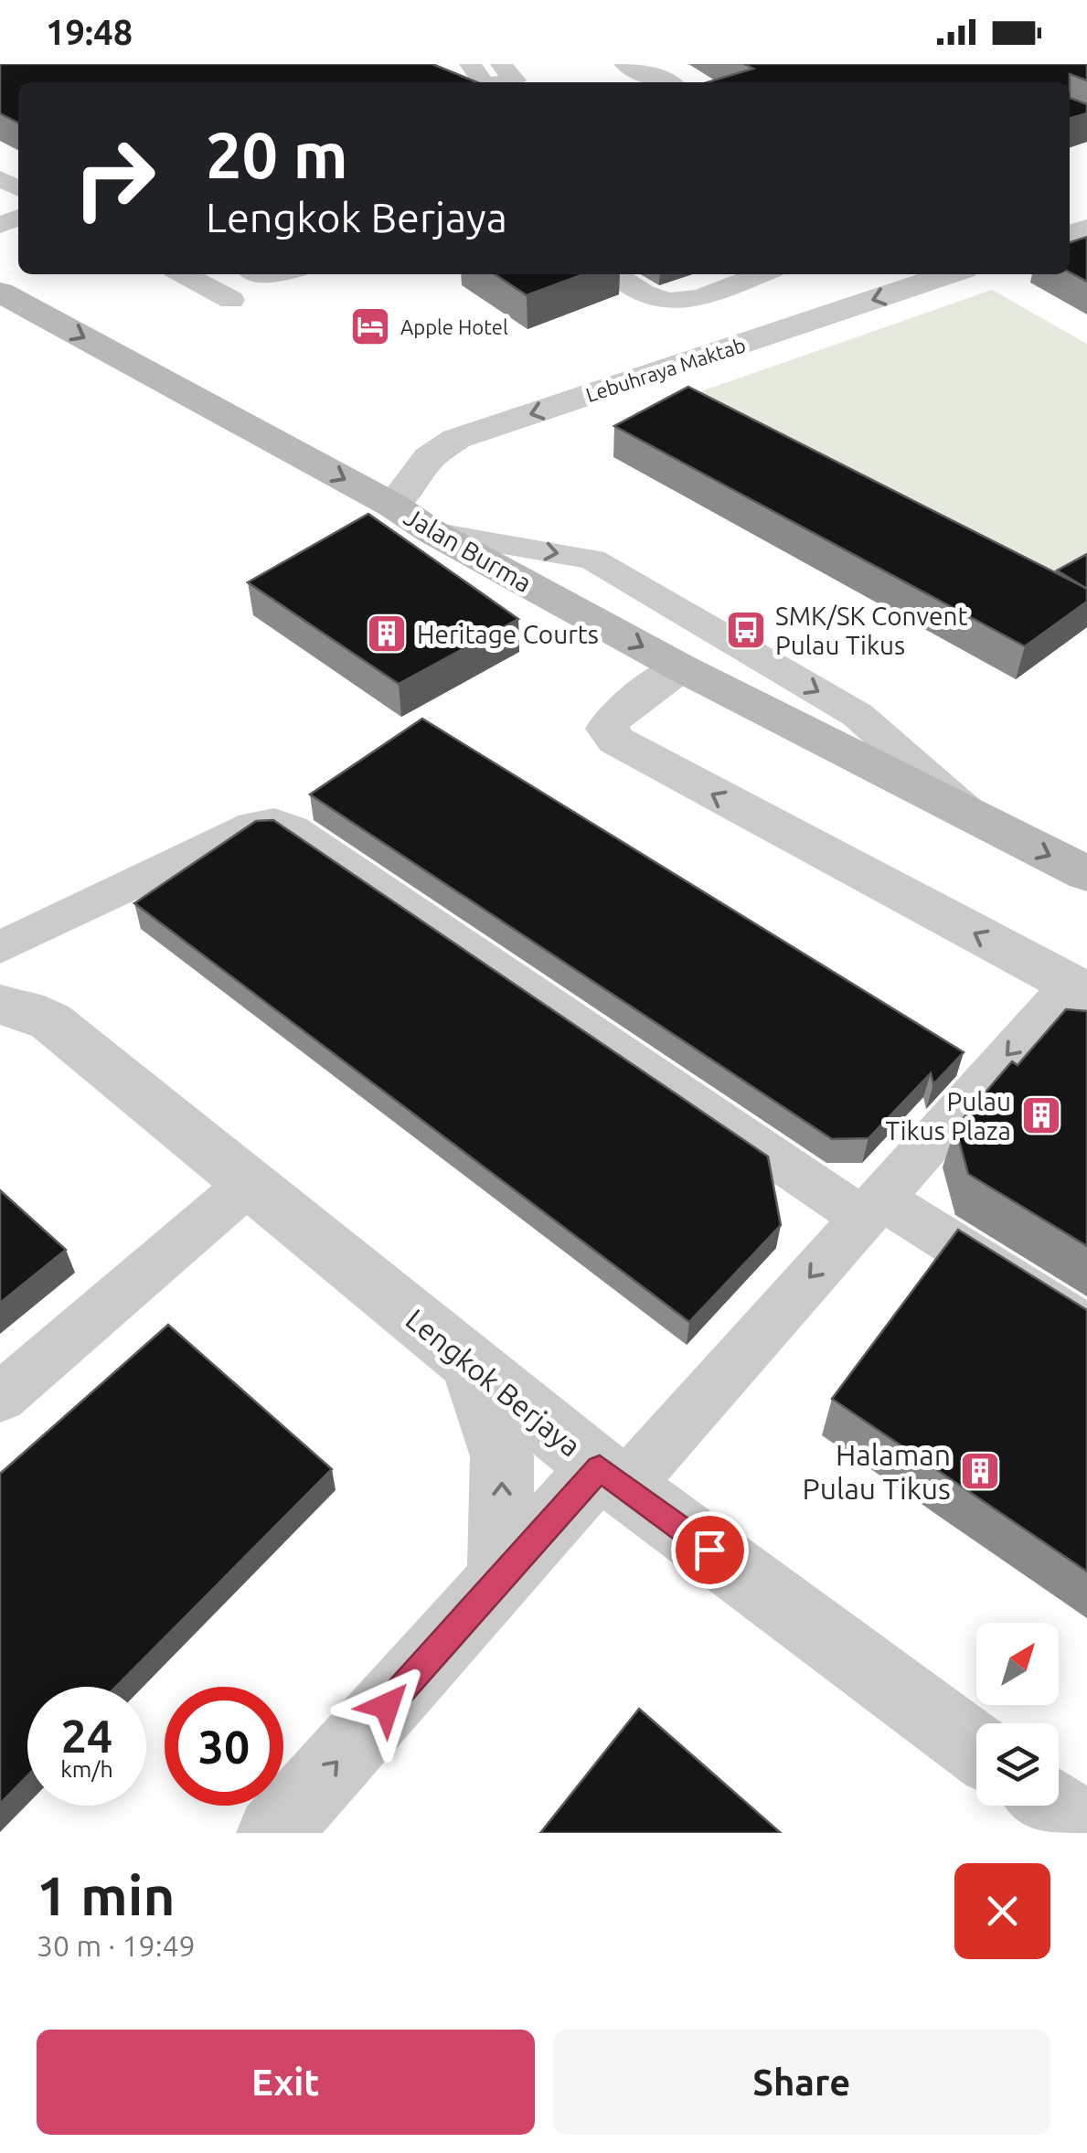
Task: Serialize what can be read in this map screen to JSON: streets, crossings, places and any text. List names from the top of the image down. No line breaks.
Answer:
{"streets":{"main road":["Jalan Burma"],"street":["Lebuhraya Maktab","Lengkok Berjaya"]},"crossings":[["Lebuhraya Maktab","Jalan Burma"]],"one_way":["Lebuhraya Maktab","Jalan Burma"],"places":{"hotel":["Apple Hotel"],"bus stop":["SMK/SK Convent Pulau Tikus"],"building":["Heritage Courts","Pulau Tikus Plaza","Halaman Pulau Tikus"]},"north":"top right","page":{"status":"19:48","turn":["20 m","Lengkok Berjaya"],"speed":"24 km/h","limit":"30","heading":["1 min","30 m · 19:49"],"buttons":["Exit","Share"]}}
